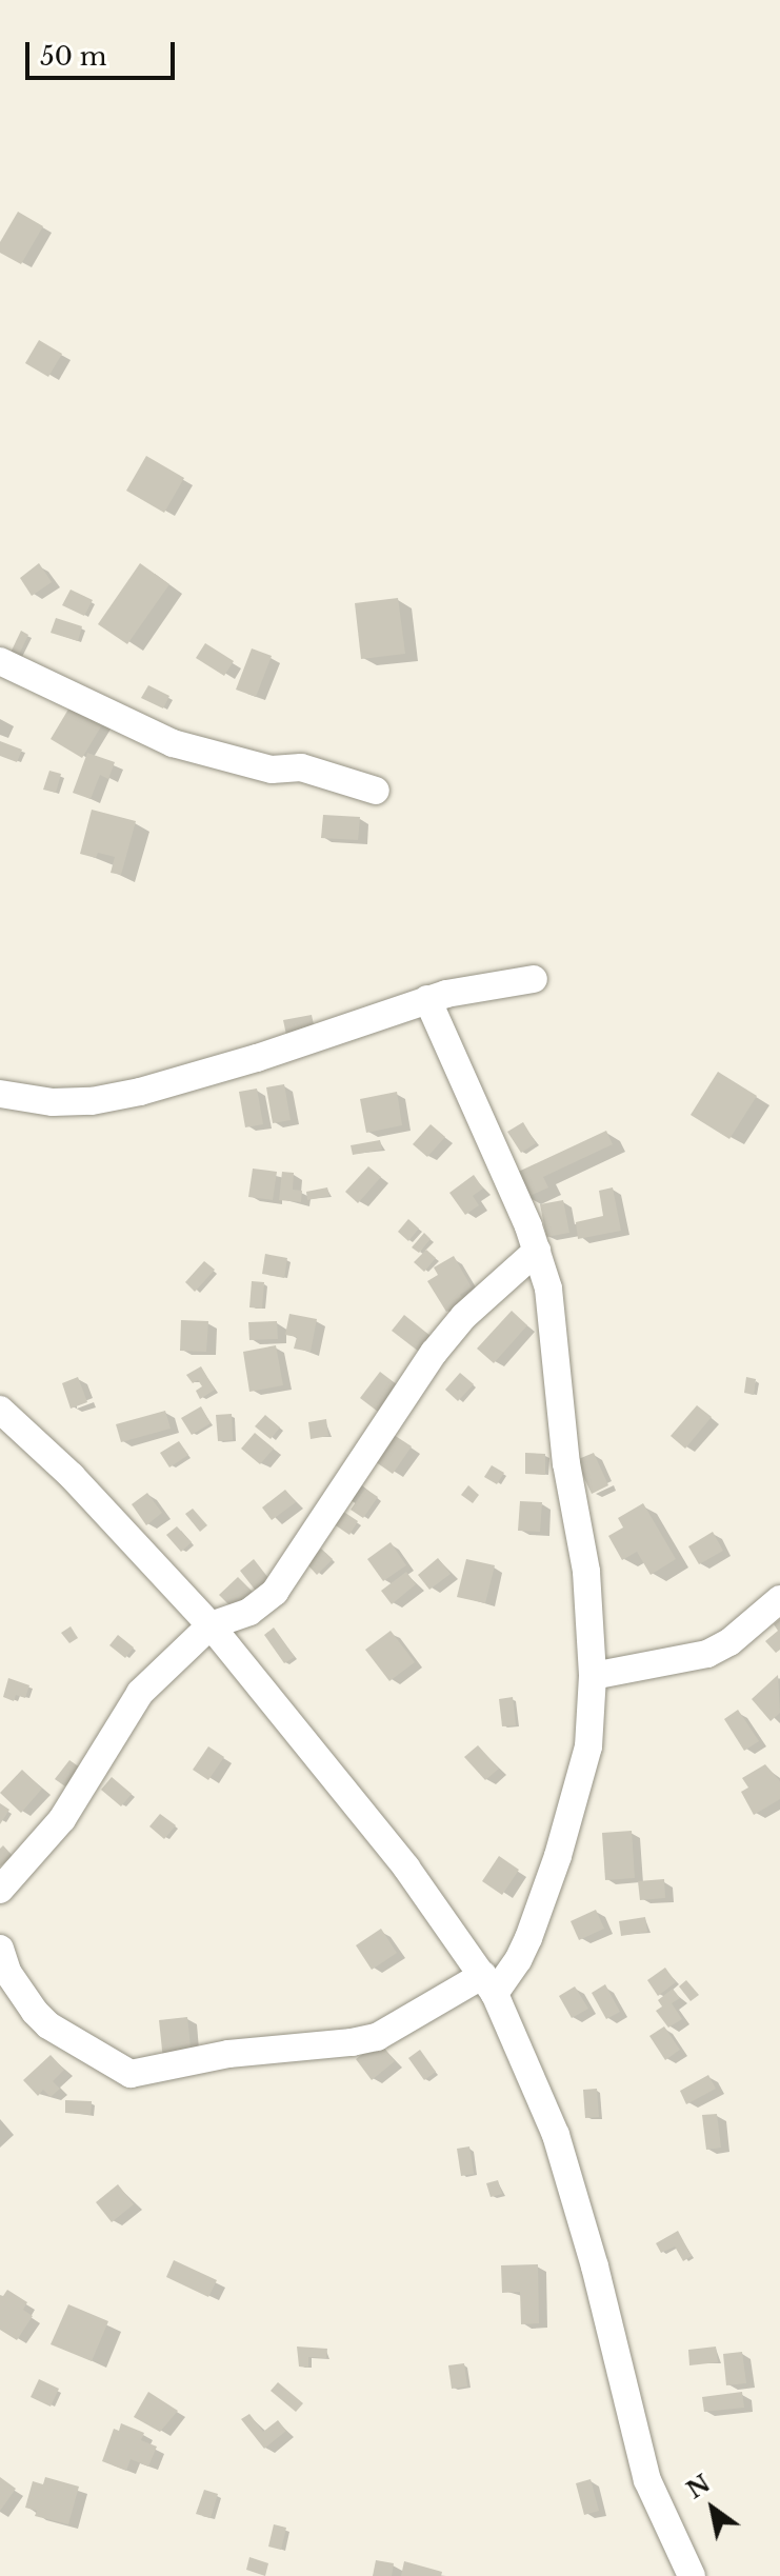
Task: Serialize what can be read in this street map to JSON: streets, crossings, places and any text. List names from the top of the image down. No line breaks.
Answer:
{"scale_bar":"50 m","north":"top left"}
